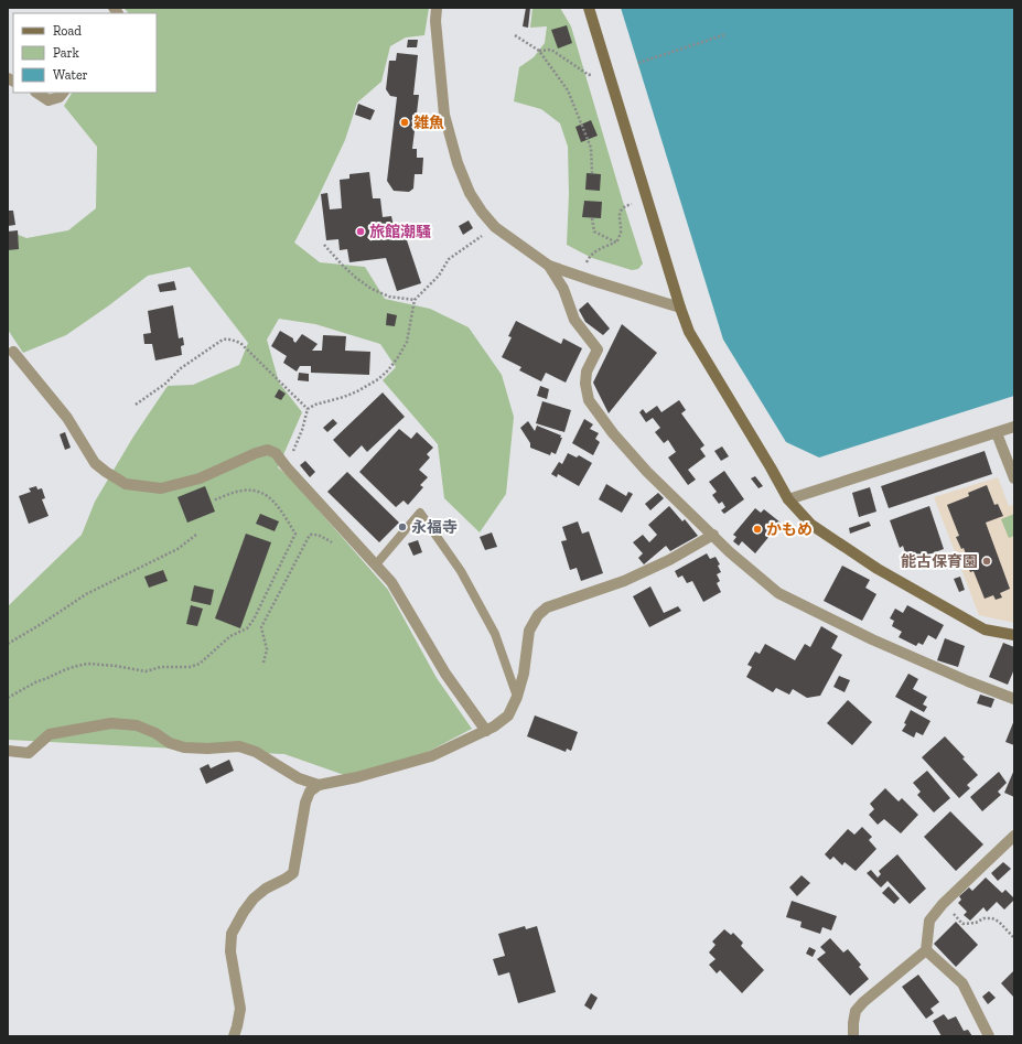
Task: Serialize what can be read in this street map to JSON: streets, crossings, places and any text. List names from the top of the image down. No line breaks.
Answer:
{"places":["雑魚","旅館潮騒","永福寺","かもめ","能古保育園"],"legend":["Road","Park","Water"]}
